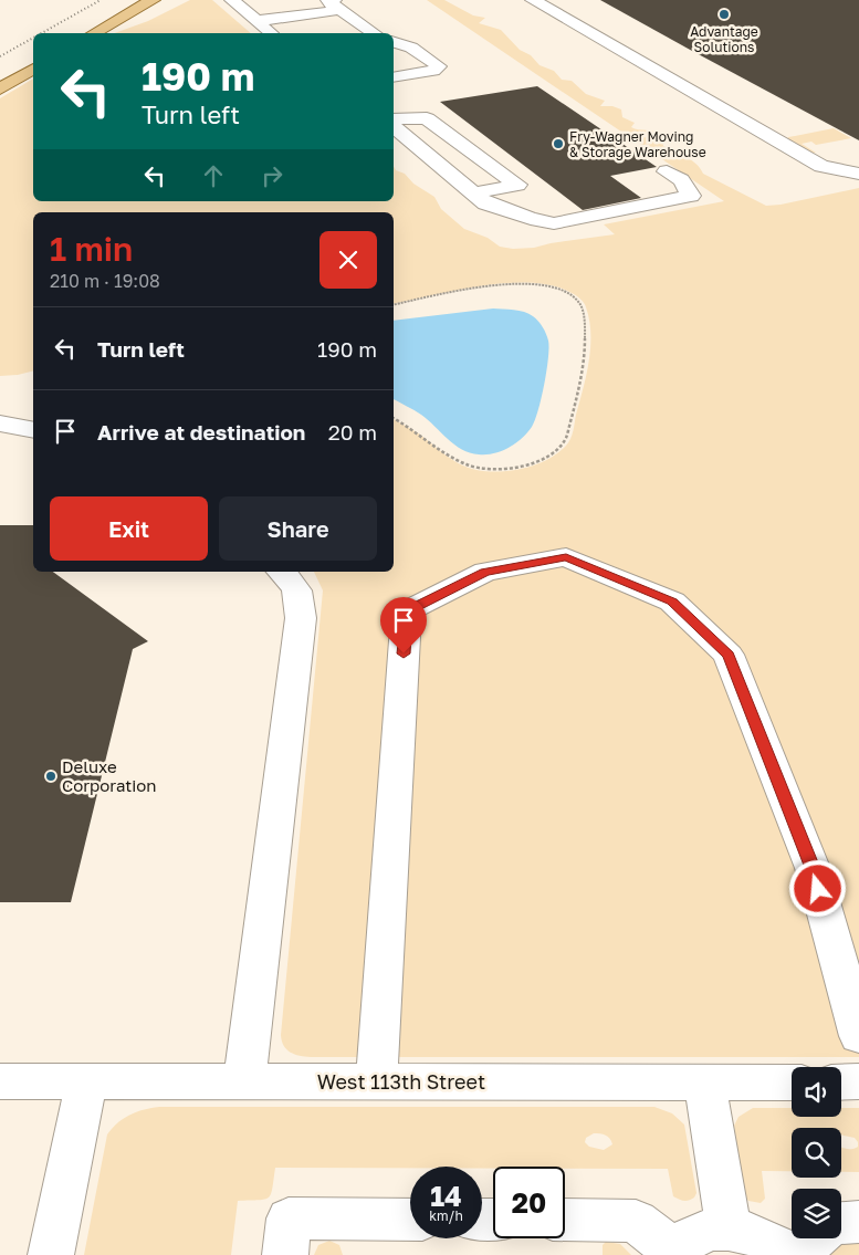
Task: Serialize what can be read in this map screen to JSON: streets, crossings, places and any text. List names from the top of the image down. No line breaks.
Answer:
{"streets":{"street":["West 113th Street"]},"places":["Advantage Solutions","Fry-Wagner Moving & Storage Warehouse","Deluxe Corporation"],"page":{"turn":["190 m","Turn left"],"heading":["1 min","210 m · 19:08"],"list":[{"name":"Turn left","value":"190 m"},{"name":"Arrive at destination","value":"20 m"}],"buttons":["Exit","Share"],"speed":"14 km/h","limit":"20"}}
